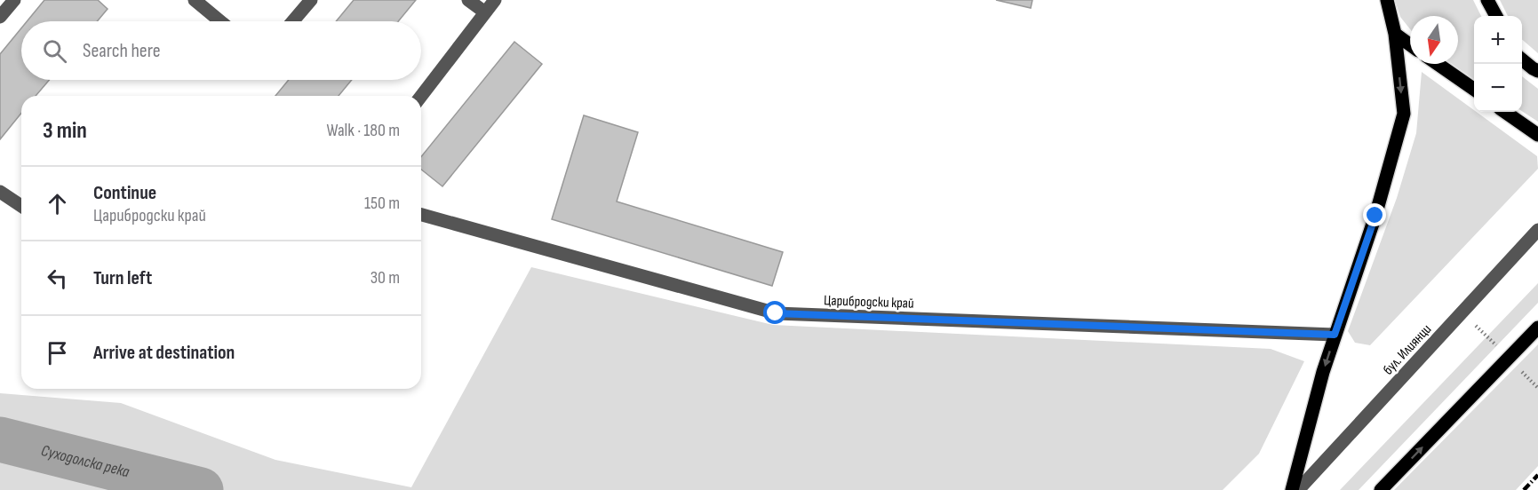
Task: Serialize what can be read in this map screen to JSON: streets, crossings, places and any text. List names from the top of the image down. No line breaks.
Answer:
{"streets":{"street":["Царибродски край","бул. Илиянци"]},"water":["Суходолска река"],"north":"bottom","page":{"map_buttons":["+","−"],"search":"Search here","heading":["3 min","Walk · 180 m"],"list":[["Continue","Царибродски край","150 m"],["Turn left","30 m"],"Arrive at destination"]}}
